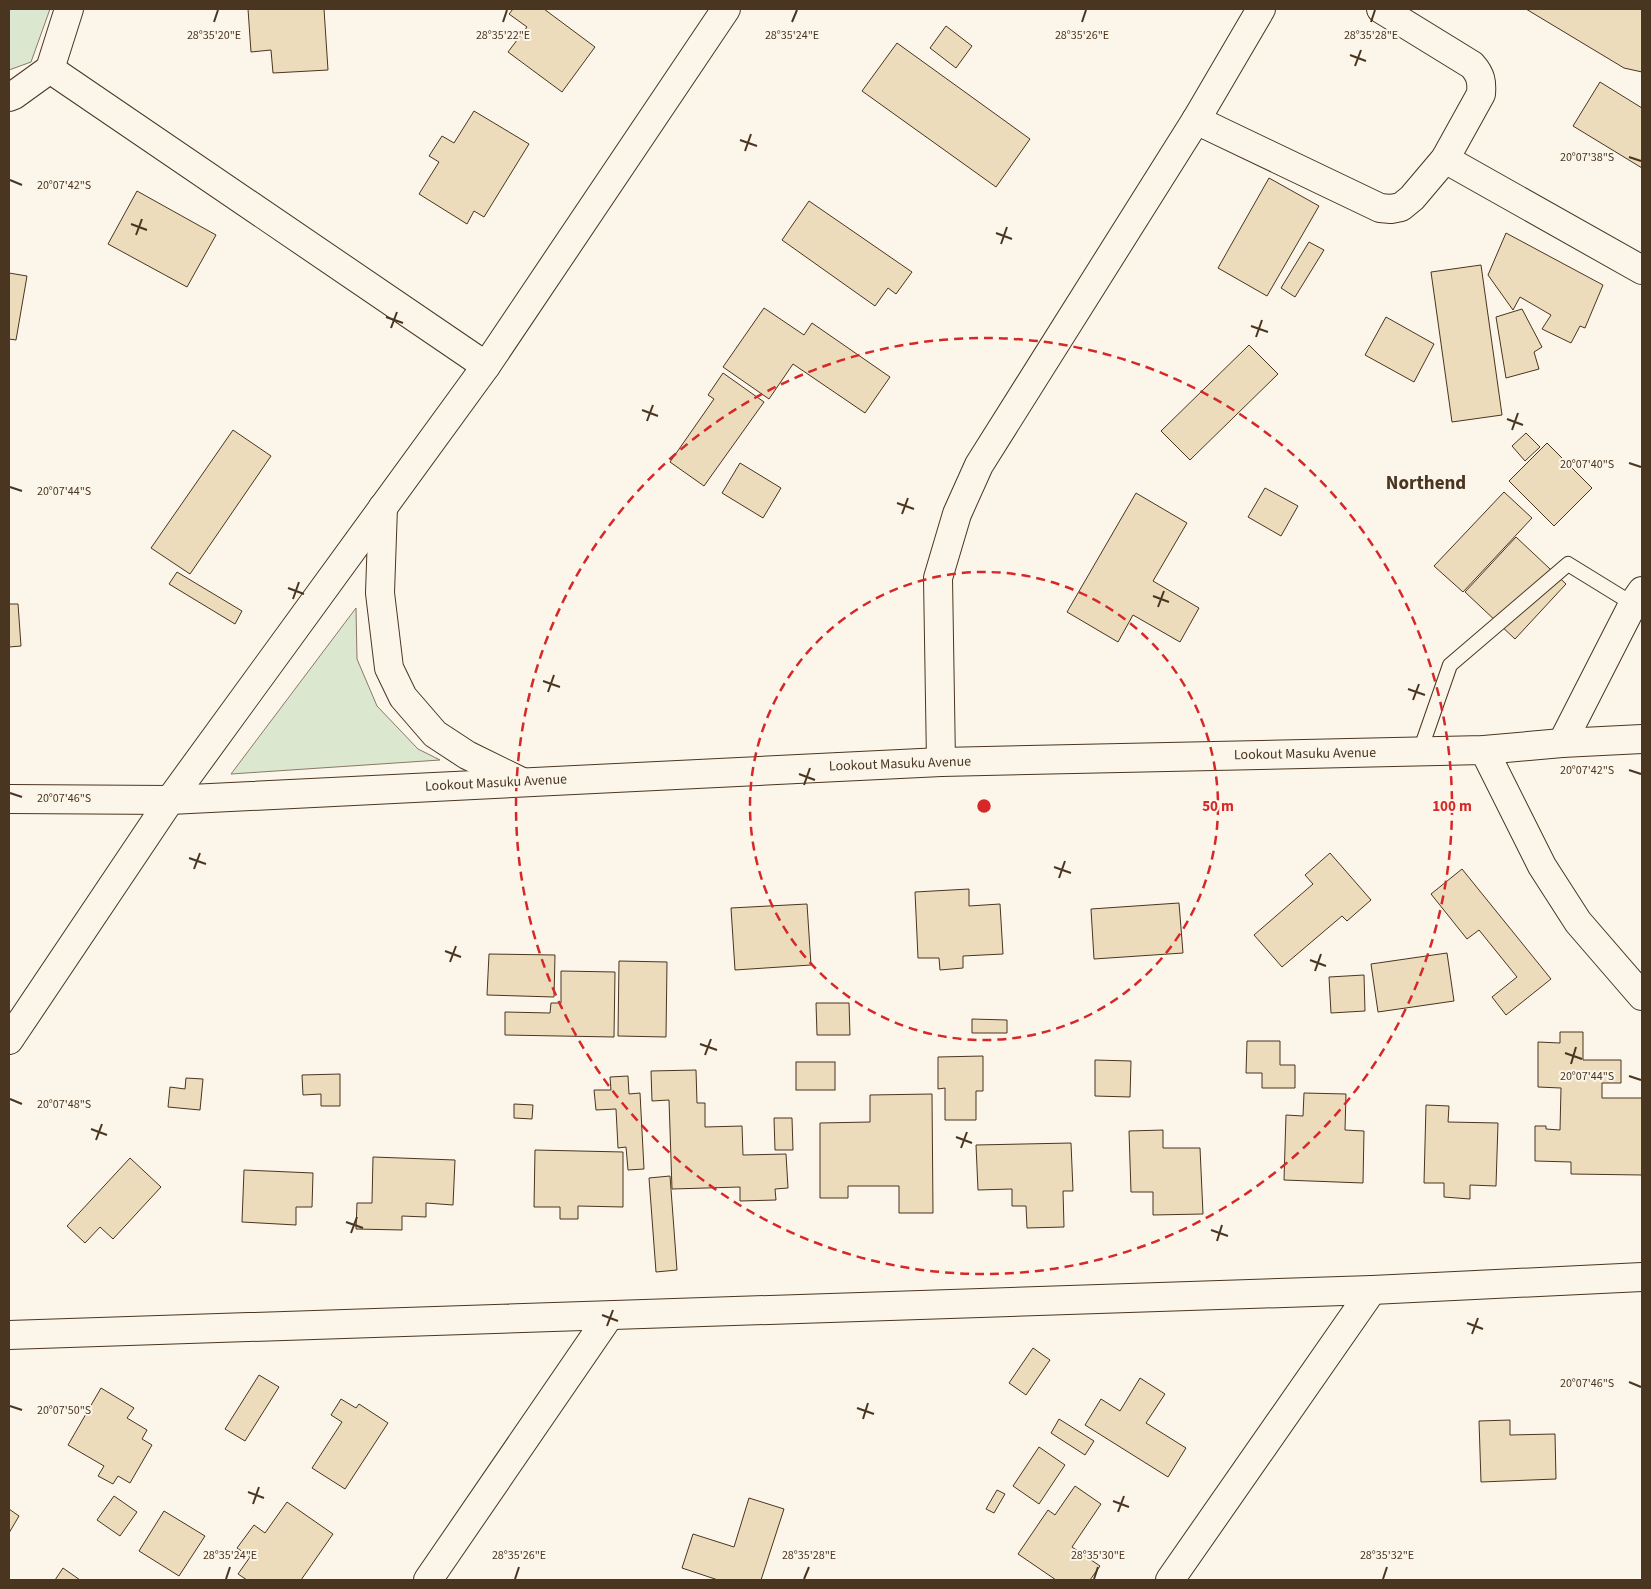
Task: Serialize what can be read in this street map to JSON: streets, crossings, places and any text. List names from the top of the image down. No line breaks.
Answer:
{"streets":{"street":["Lookout Masuku Avenue"]},"districts":["Northend"],"coordinates":["28°35'22\"E","28°35'24\"E","28°35'28\"E","28°35'20\"E","28°35'26\"E","20°07'38\"S","20°07'42\"S","20°07'40\"S","20°07'44\"S","20°07'46\"S","20°07'48\"S","20°07'50\"S","28°35'30\"E","28°35'32\"E"],"rings":["50 m","100 m"]}
